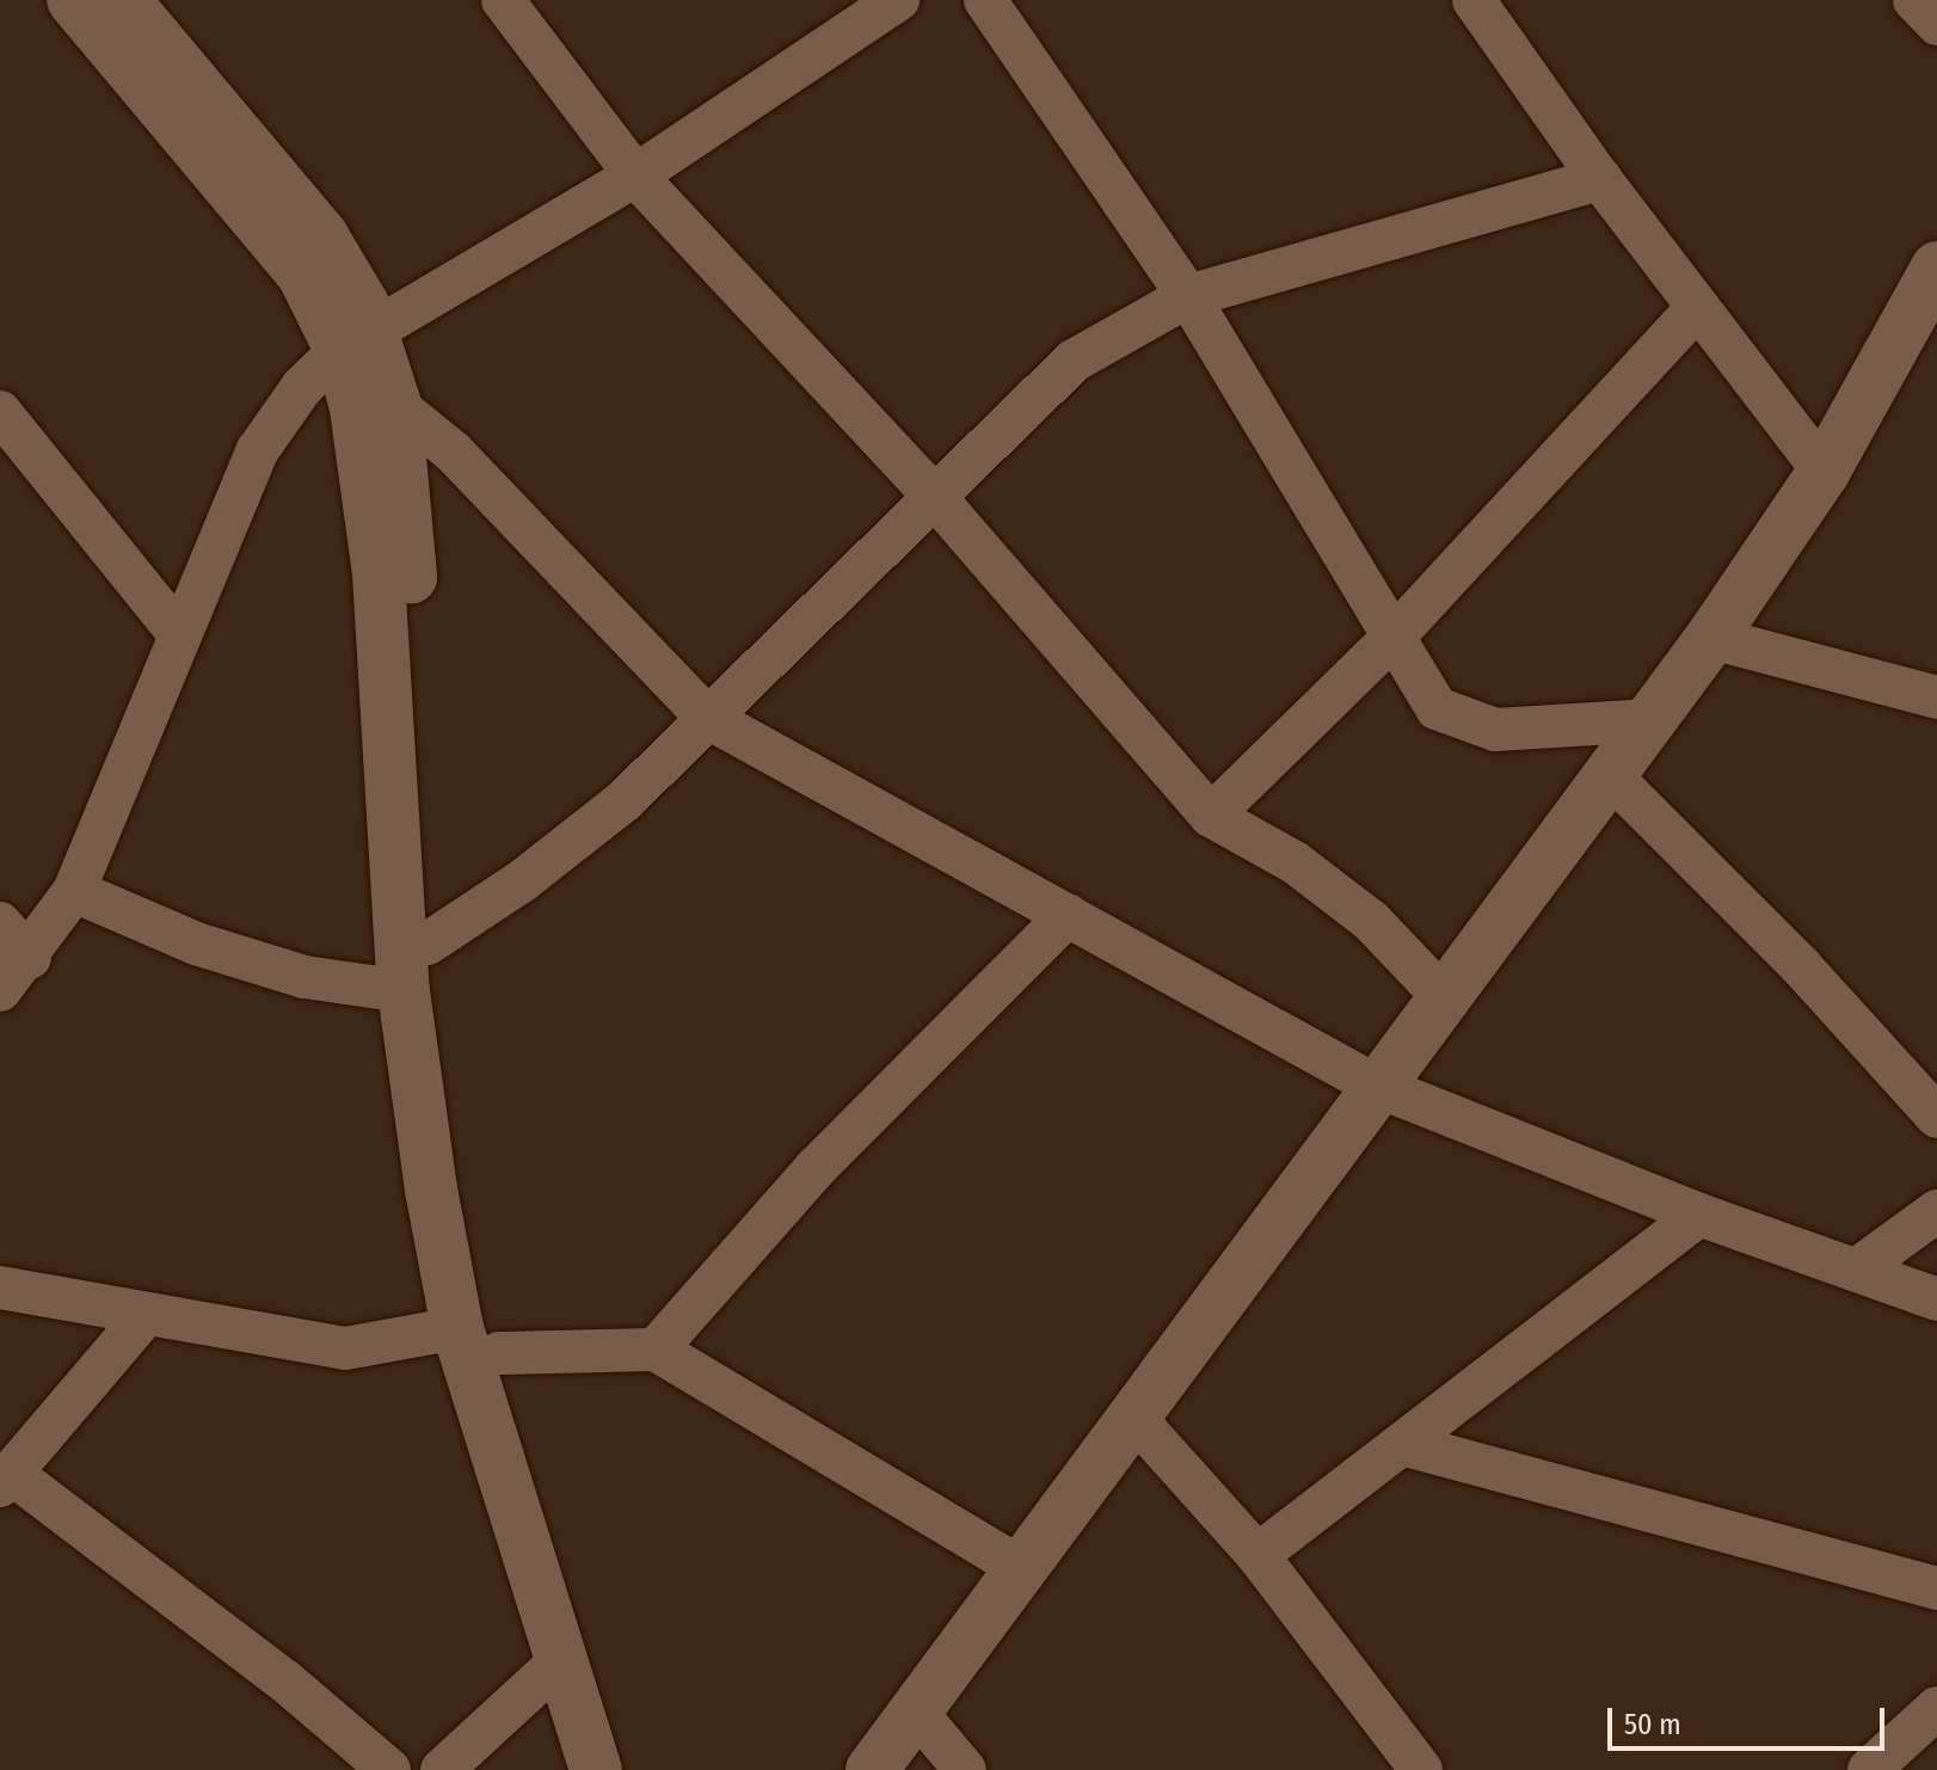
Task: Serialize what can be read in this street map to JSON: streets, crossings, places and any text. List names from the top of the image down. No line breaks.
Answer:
{"scale_bar":"50 m"}
